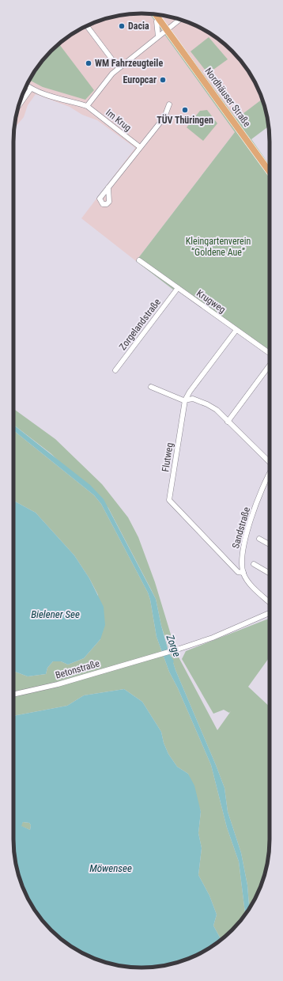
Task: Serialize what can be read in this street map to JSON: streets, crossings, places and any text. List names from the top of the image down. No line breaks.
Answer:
{"streets":{"main road":["Nordhäuser Straße"],"street":["Im Krug","Krugweg","Zorgelandstraße","Flutweg","Sandstraße","Betonstraße"]},"crossings":[["Krugweg","Zorgelandstraße"],["Krugweg","Flutweg"],["Flutweg","Sandstraße"]],"water":["Bielener See","Zorge","Möwensee"],"parks":["Kleingartenverein “Goldene Aue”"],"places":["Dacia","WM Fahrzeugteile","Europcar","TÜV Thüringen"]}
